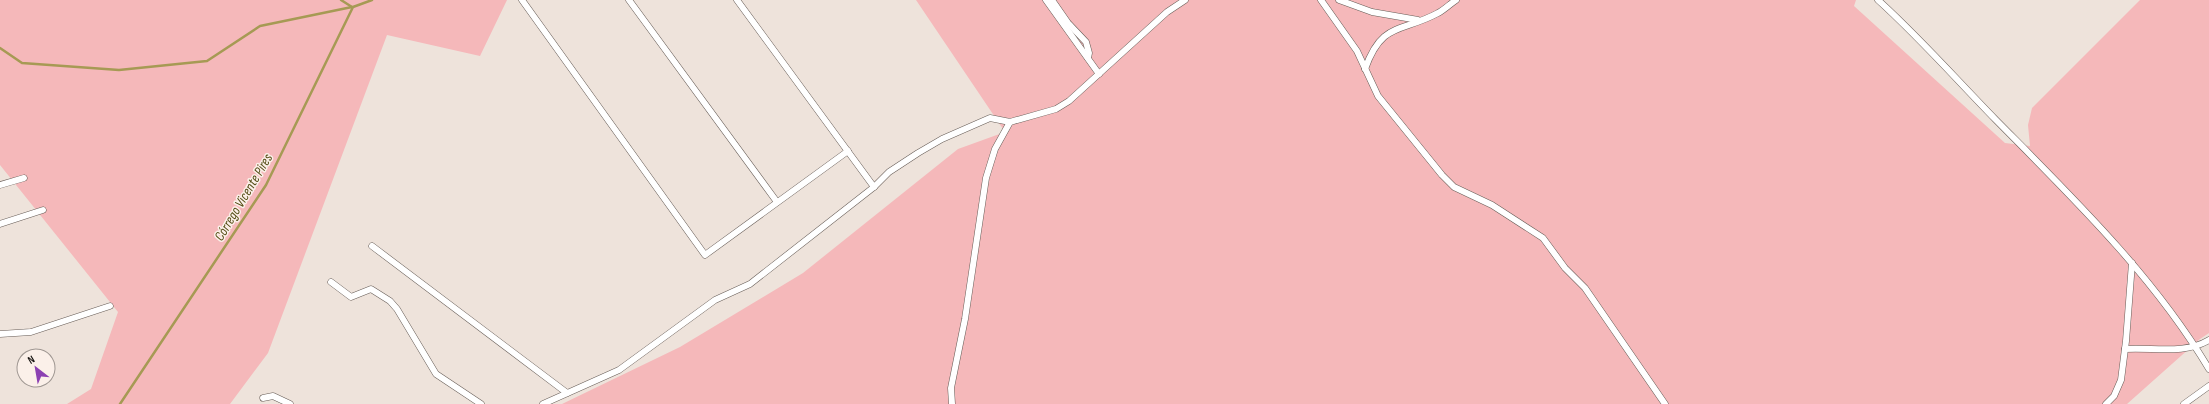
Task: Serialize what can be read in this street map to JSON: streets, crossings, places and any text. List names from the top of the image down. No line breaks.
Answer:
{"water":["Córrego Vicente Pires"],"north":"top left"}
